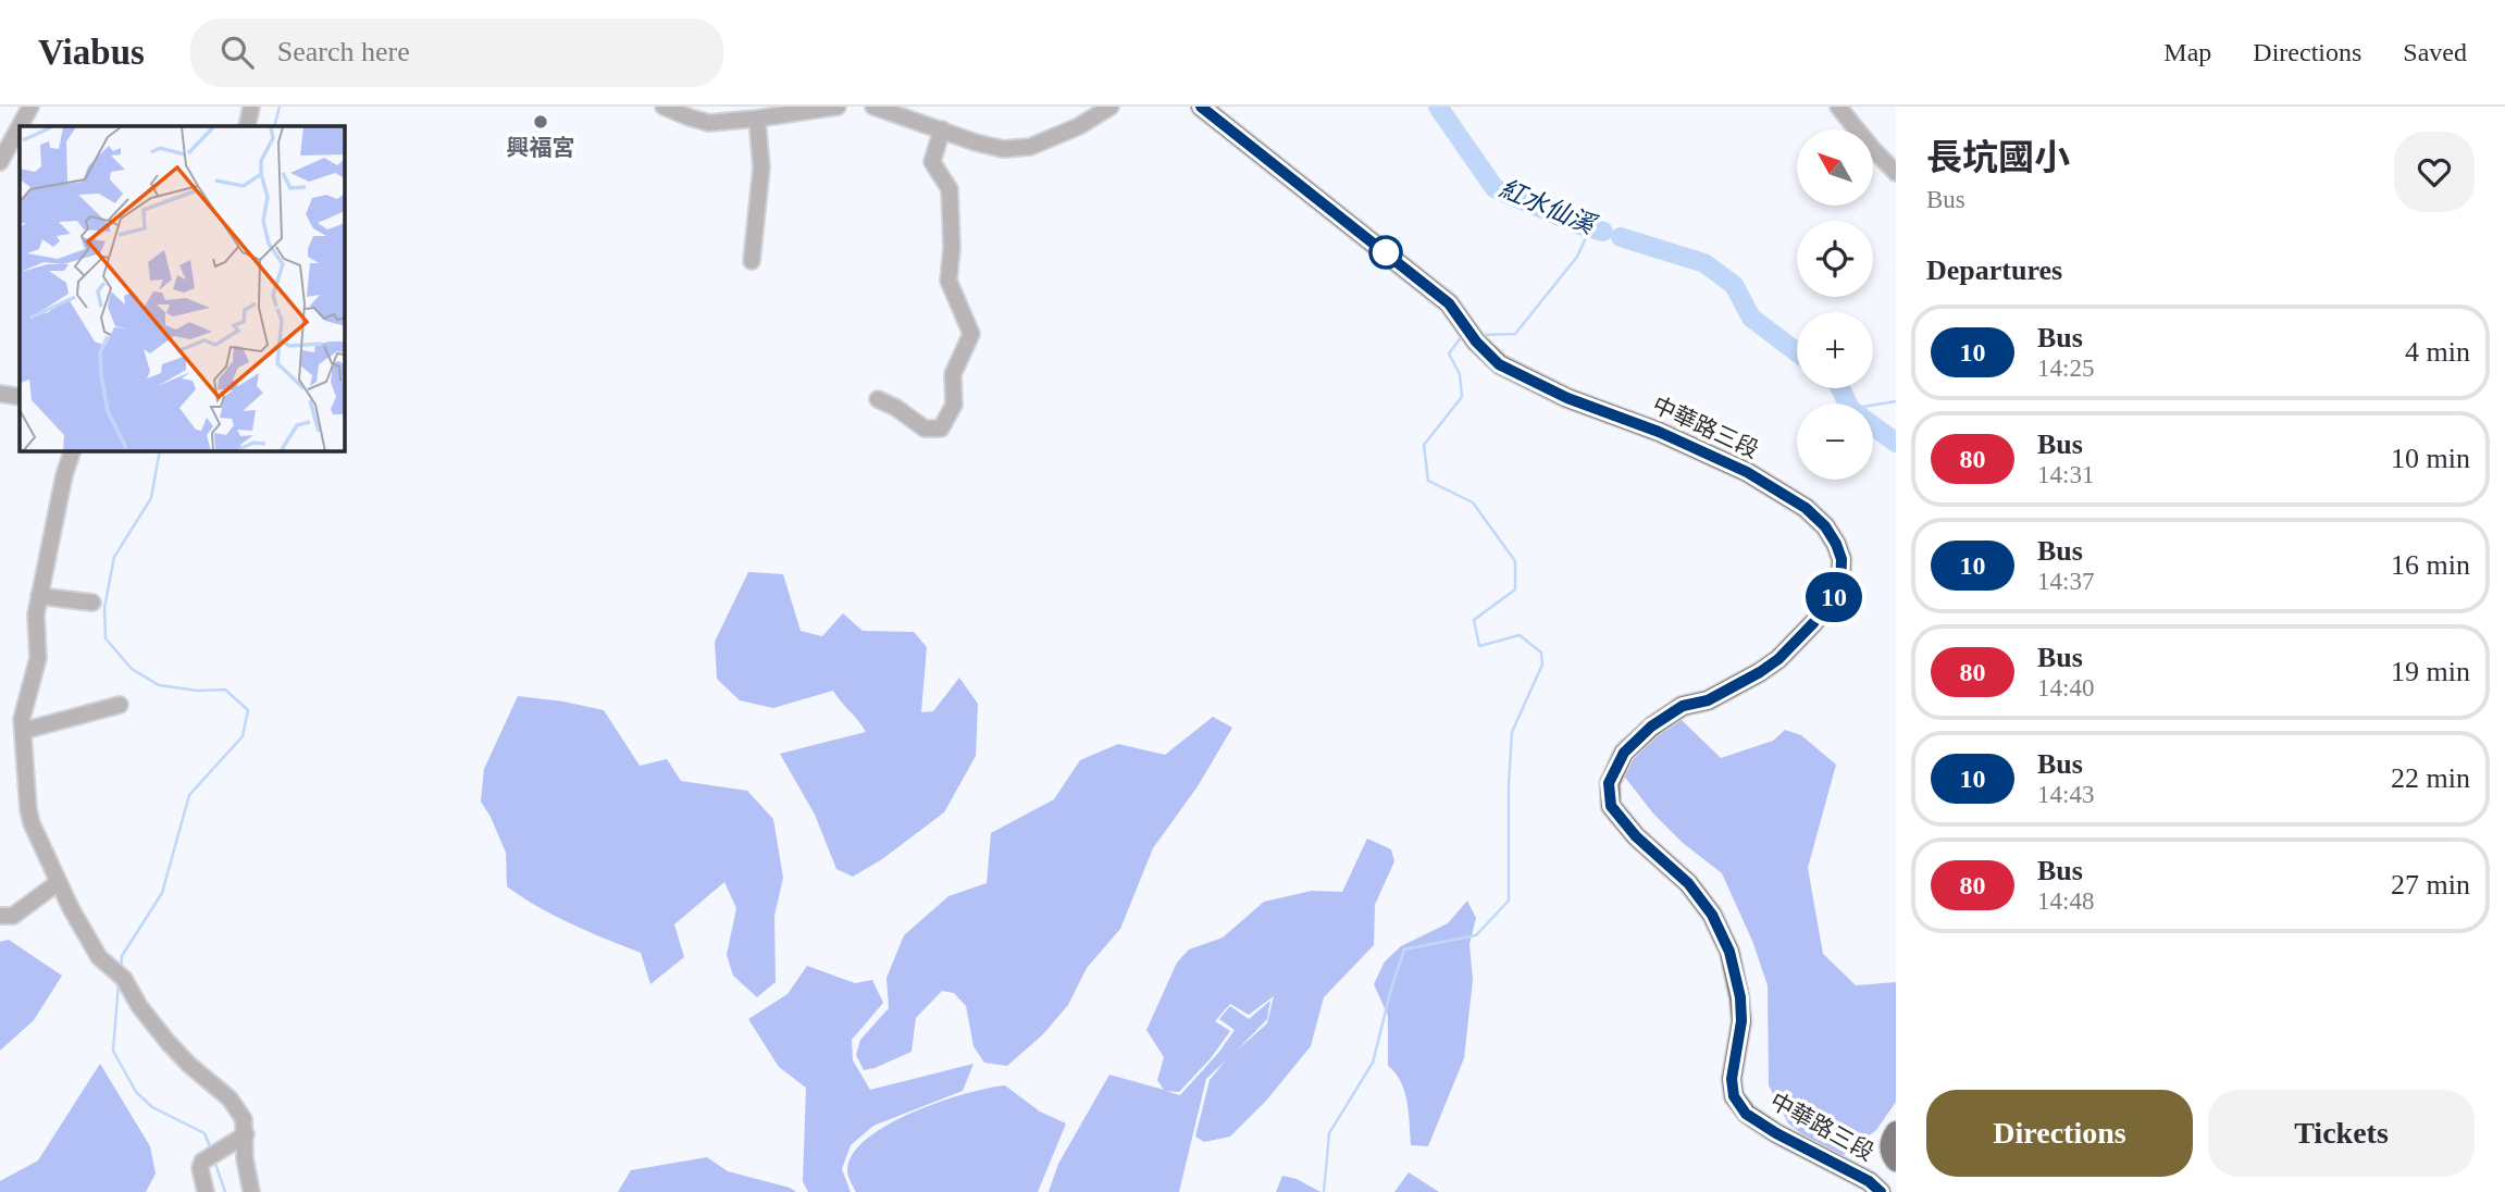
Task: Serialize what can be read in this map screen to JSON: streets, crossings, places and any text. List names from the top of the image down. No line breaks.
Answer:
{"streets":{"main road":["中華路三段"]},"water":["紅水仙溪"],"places":["興福宮"],"lines":["bus line 10"],"north":"top left","page":{"header":"Viabus","search":"Search here","nav":["Map","Directions","Saved"],"on_map":"10","heading":[["長坑國小","Bus"],"Departures"],"map_buttons":["+","−"],"list":[{"mark":"10","name":"Bus","note":"14:25","value":"4 min"},{"mark":"80","name":"Bus","note":"14:31","value":"10 min"},{"mark":"10","name":"Bus","note":"14:37","value":"16 min"},{"mark":"80","name":"Bus","note":"14:40","value":"19 min"},{"mark":"10","name":"Bus","note":"14:43","value":"22 min"},{"mark":"80","name":"Bus","note":"14:48","value":"27 min"}],"buttons":["Directions","Tickets"]}}
